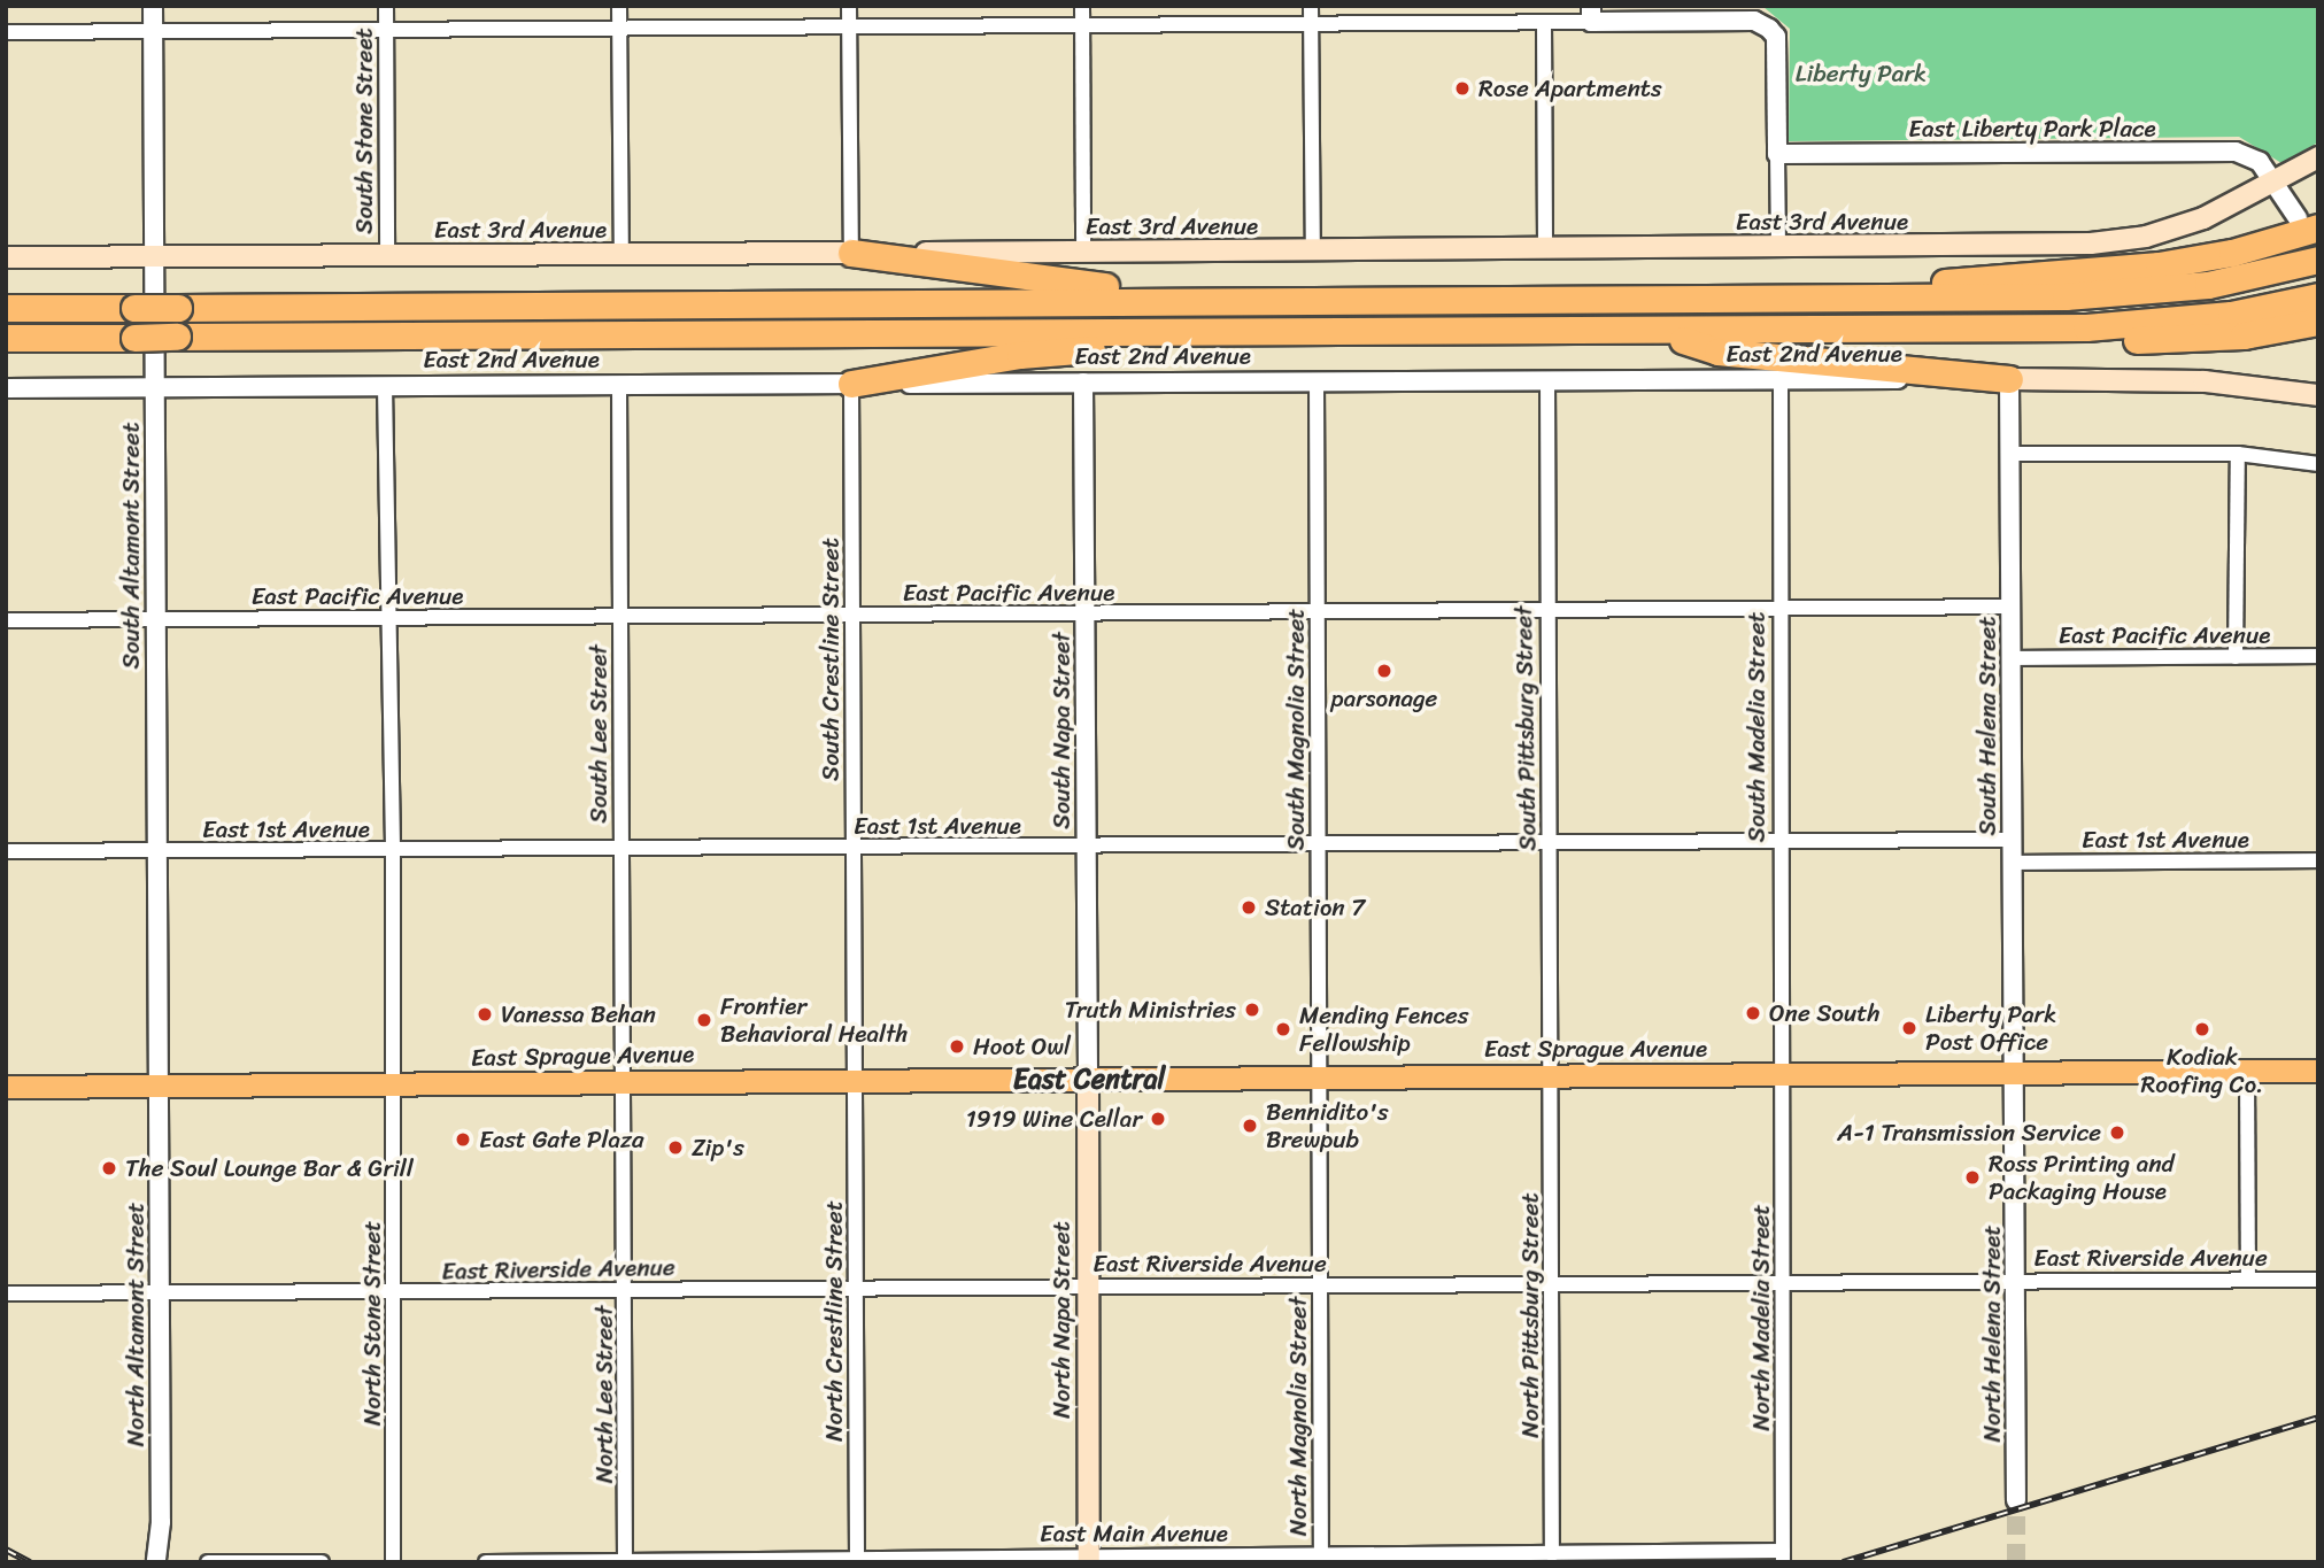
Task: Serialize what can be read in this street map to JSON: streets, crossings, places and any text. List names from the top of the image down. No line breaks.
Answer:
{"streets":{"main road":["East 3rd Avenue","East 2nd Avenue","East Sprague Avenue","North Napa Street"],"street":["East Liberty Park Place","South Stone Street","South Altamont Street","East Pacific Avenue","South Crestline Street","South Helena Street","South Madelia Street","South Pittsburg Street","South Magnolia Street","South Napa Street","South Lee Street","East 1st Avenue","East Riverside Avenue","North Pittsburg Street","North Madelia Street","North Crestline Street","North Stone Street","North Altamont Street","North Helena Street","North Lee Street","North Magnolia Street","East Main Avenue"]},"crossings":[["East Liberty Park Place","East 3rd Avenue"],["South Stone Street","East 3rd Avenue"],["East 3rd Avenue","South Altamont Street"],["East 2nd Avenue","South Altamont Street"],["East 2nd Avenue","South Crestline Street"],["East 2nd Avenue","South Helena Street"],["East 2nd Avenue","South Madelia Street"],["East 2nd Avenue","South Pittsburg Street"],["East 2nd Avenue","South Magnolia Street"],["East 2nd Avenue","South Napa Street"],["East 2nd Avenue","South Lee Street"],["South Altamont Street","East Pacific Avenue"],["South Altamont Street","East 1st Avenue"],["South Altamont Street","East Sprague Avenue"],["South Altamont Street","North Altamont Street"],["East Pacific Avenue","South Crestline Street"],["East Pacific Avenue","South Helena Street"],["East Pacific Avenue","South Madelia Street"],["East Pacific Avenue","South Pittsburg Street"],["East Pacific Avenue","South Magnolia Street"],["East Pacific Avenue","South Napa Street"],["East Pacific Avenue","South Lee Street"],["South Crestline Street","East 1st Avenue"],["South Crestline Street","East Sprague Avenue"],["South Crestline Street","North Crestline Street"],["South Helena Street","East 1st Avenue"],["South Helena Street","East Sprague Avenue"],["South Helena Street","North Helena Street"],["South Madelia Street","East 1st Avenue"],["South Madelia Street","East Sprague Avenue"],["South Madelia Street","North Madelia Street"],["South Pittsburg Street","East 1st Avenue"],["South Pittsburg Street","East Sprague Avenue"],["South Pittsburg Street","North Pittsburg Street"],["South Magnolia Street","East 1st Avenue"],["South Magnolia Street","East Sprague Avenue"],["South Magnolia Street","North Magnolia Street"],["South Napa Street","East 1st Avenue"],["South Napa Street","East Sprague Avenue"],["South Napa Street","North Napa Street"],["South Lee Street","East 1st Avenue"],["South Lee Street","East Sprague Avenue"],["South Lee Street","North Lee Street"],["East Sprague Avenue","North Pittsburg Street"],["East Sprague Avenue","North Madelia Street"],["East Sprague Avenue","North Napa Street"],["East Sprague Avenue","North Crestline Street"],["East Sprague Avenue","North Stone Street"],["East Sprague Avenue","North Altamont Street"],["East Sprague Avenue","North Helena Street"],["East Sprague Avenue","North Lee Street"],["East Sprague Avenue","North Magnolia Street"],["East Riverside Avenue","North Pittsburg Street"],["East Riverside Avenue","North Madelia Street"],["East Riverside Avenue","North Napa Street"],["East Riverside Avenue","North Crestline Street"],["East Riverside Avenue","North Stone Street"],["East Riverside Avenue","North Altamont Street"],["East Riverside Avenue","North Helena Street"],["East Riverside Avenue","North Lee Street"],["East Riverside Avenue","North Magnolia Street"],["North Pittsburg Street","East Main Avenue"],["North Madelia Street","East Main Avenue"],["North Napa Street","East Main Avenue"],["North Crestline Street","East Main Avenue"],["North Lee Street","East Main Avenue"],["North Magnolia Street","East Main Avenue"]],"districts":["East Central"],"parks":["Liberty Park"],"places":["Rose Apartments","parsonage","Station 7","Truth Ministries","One South","Vanessa Behan","Frontier Behavioral Health","Liberty Park Post Office","Mending Fences Fellowship","Kodiak Roofing Co.","Hoot Owl","1919 Wine Cellar","Bennidito's Brewpub","A-1 Transmission Service","East Gate Plaza","Zip's","The Soul Lounge Bar & Grill","Ross Printing and Packaging House"]}
